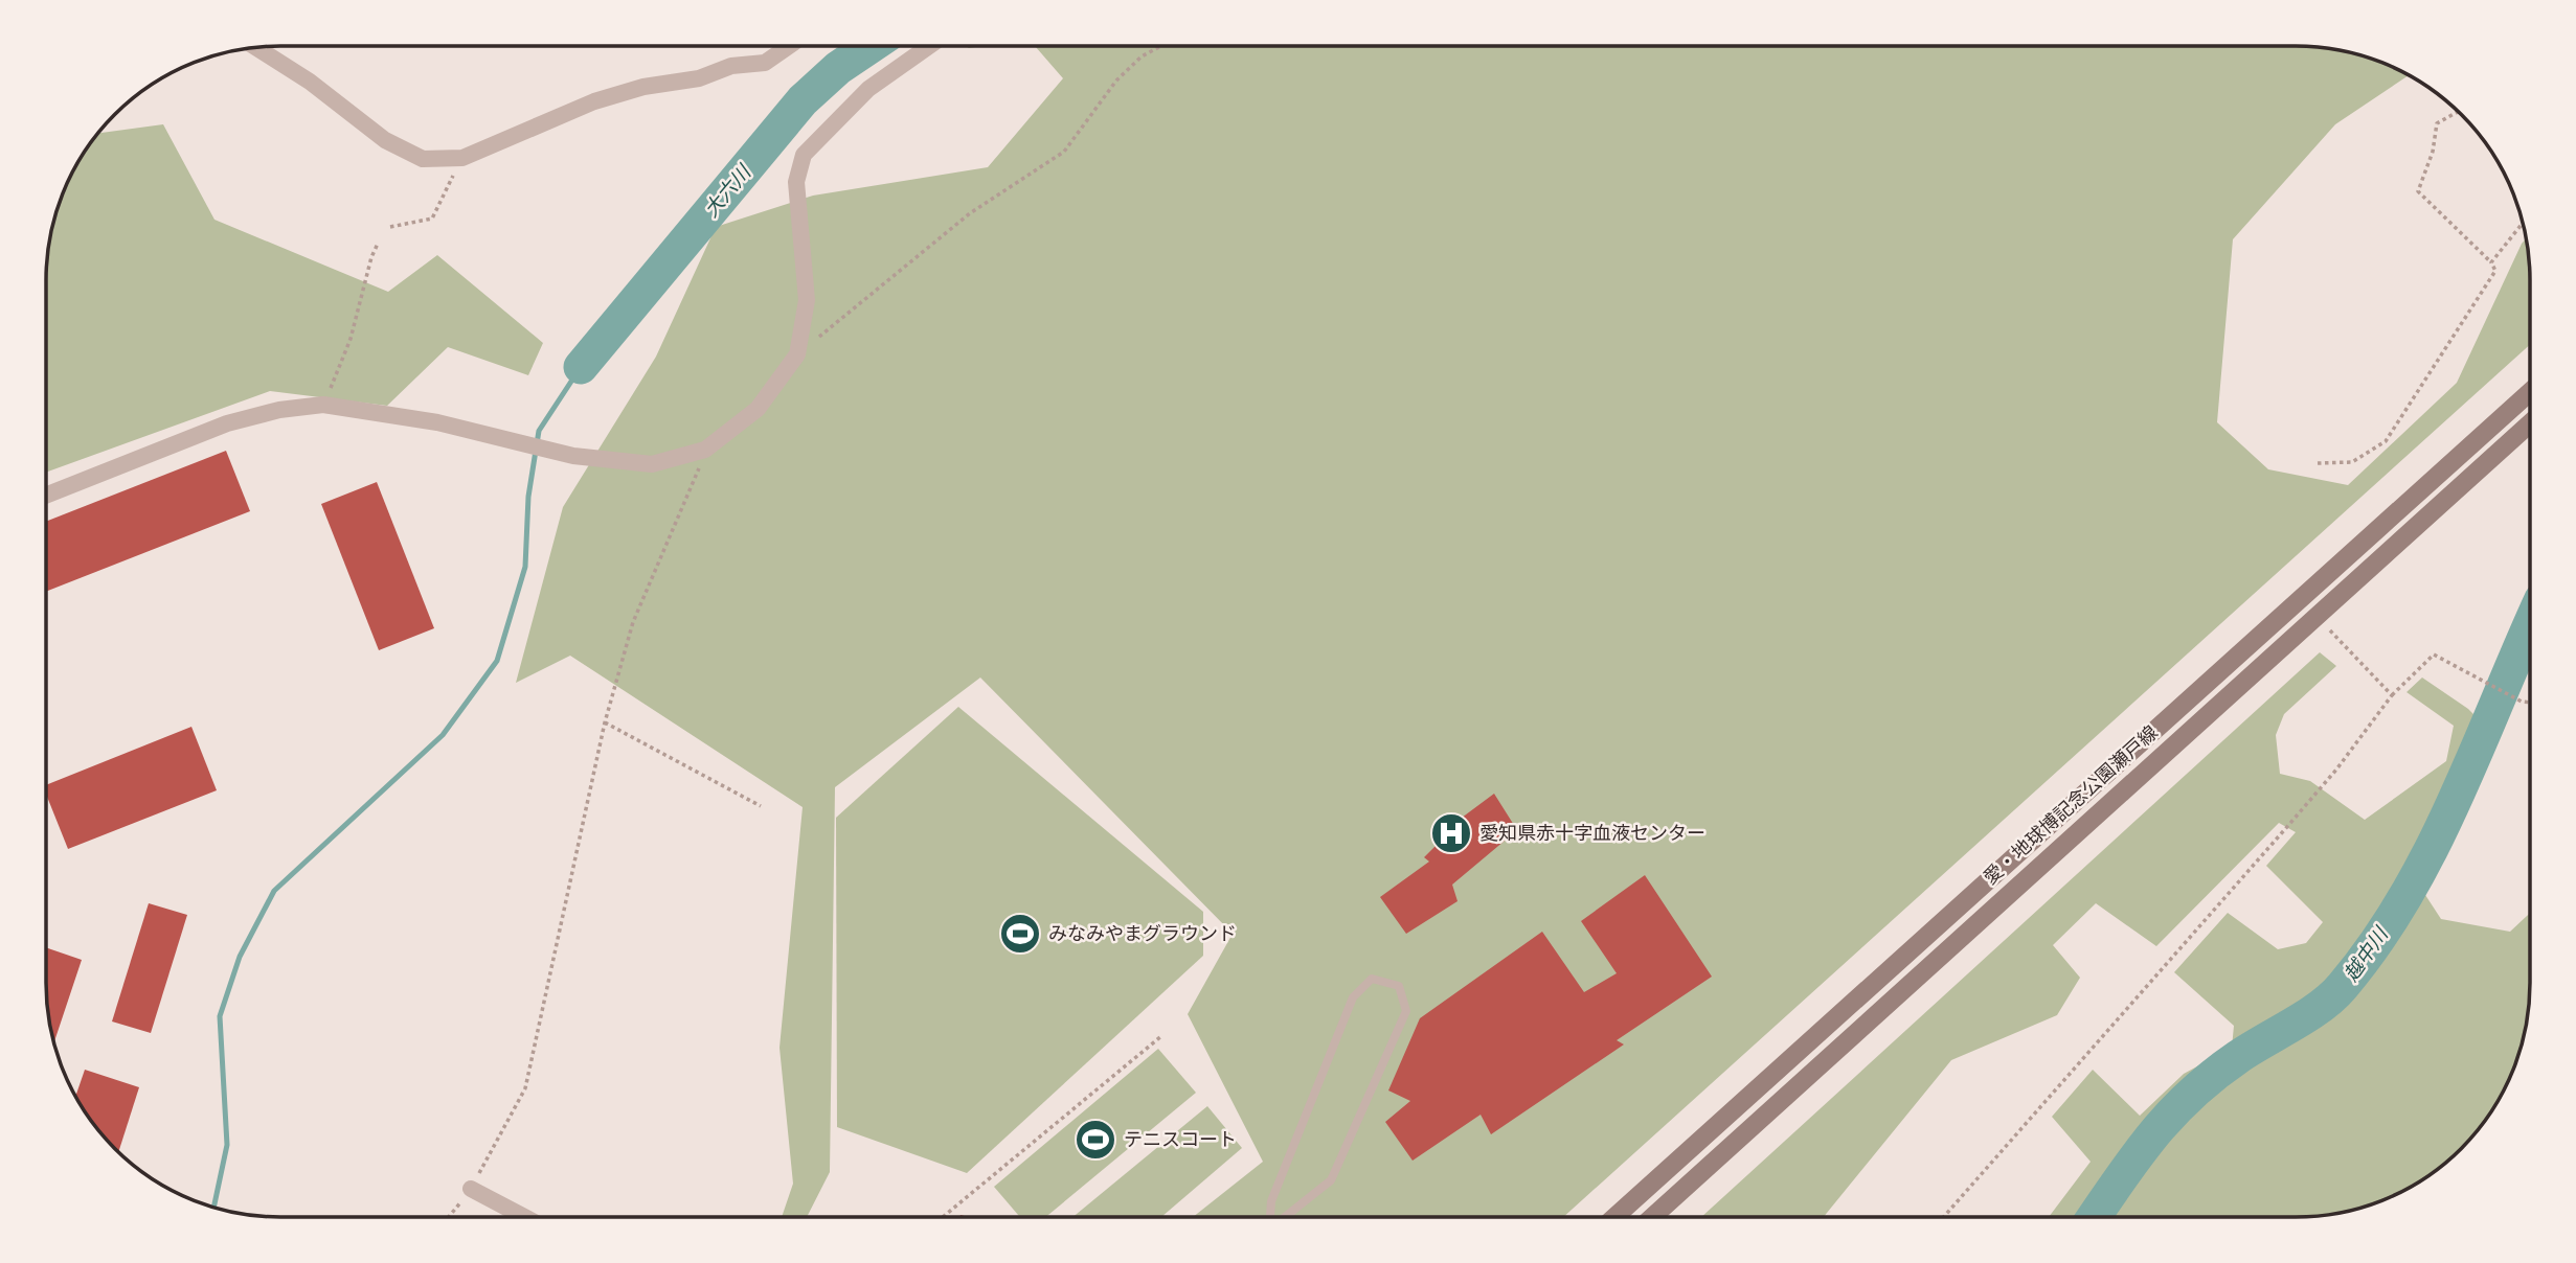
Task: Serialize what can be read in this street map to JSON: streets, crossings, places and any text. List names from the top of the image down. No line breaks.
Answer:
{"streets":{"main road":["愛・地球博記念公園瀬戸線"]},"water":["大六川","越中川"],"places":{"hospital":["愛知県赤十字血液センター"],"sports":["みなみやまグラウンド","テニスコート"]}}
